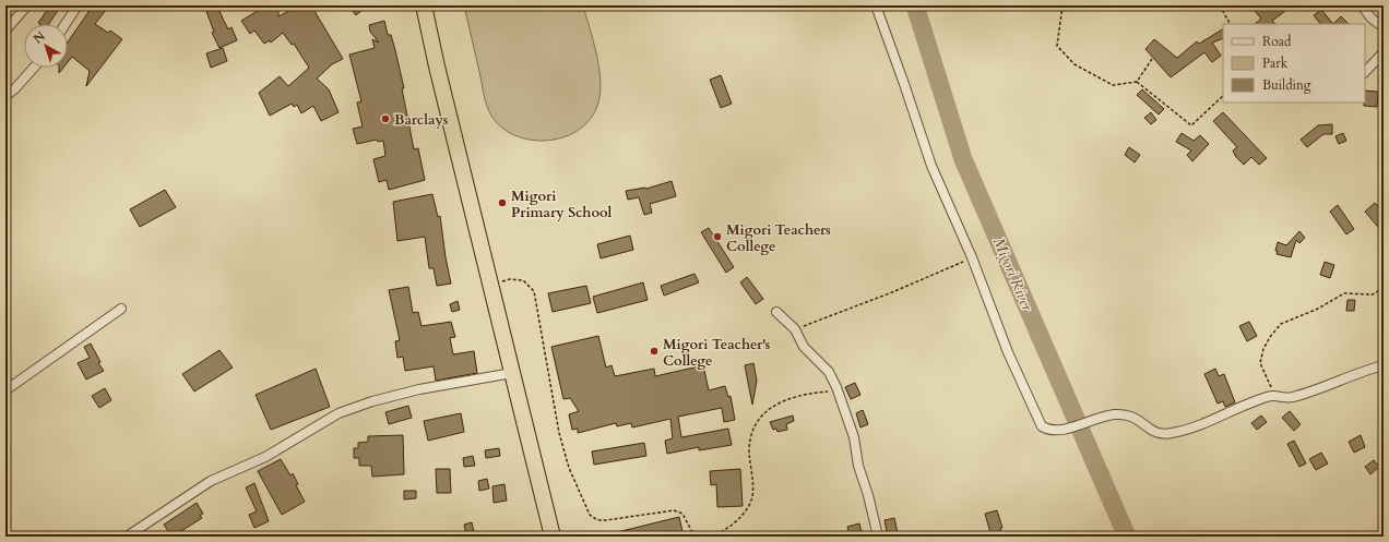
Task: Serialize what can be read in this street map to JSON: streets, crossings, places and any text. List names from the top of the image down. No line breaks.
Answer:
{"water":["Migori River"],"places":["Barclays","Migori Primary School","Migori Teachers College","Migori Teacher's College"],"legend":["Road","Park","Building"],"north":"top left"}
